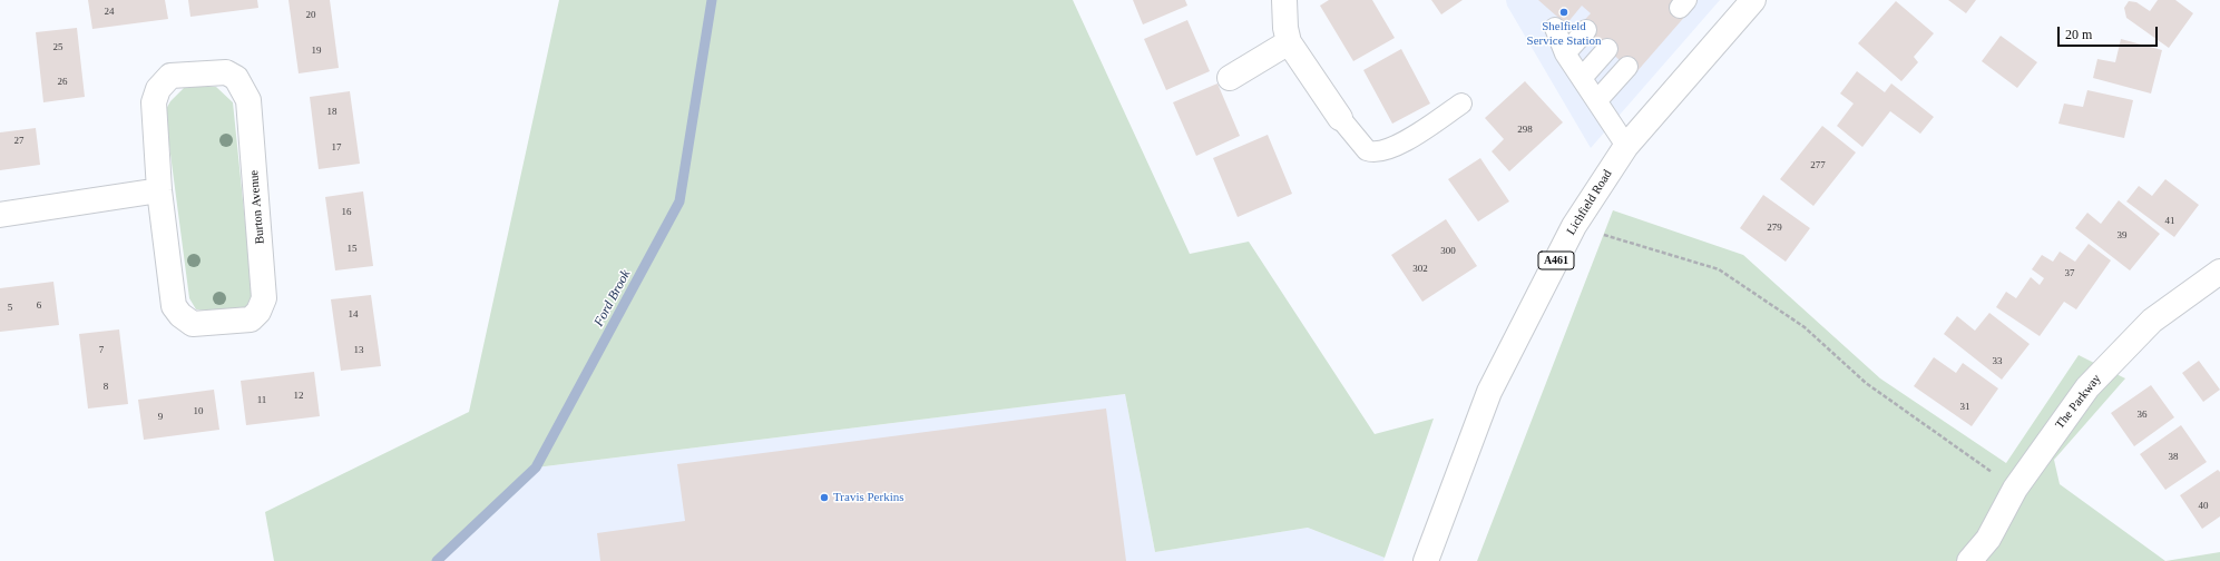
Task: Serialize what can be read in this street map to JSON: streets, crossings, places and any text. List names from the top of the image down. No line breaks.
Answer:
{"streets":{"main road":["Lichfield Road","Burton Avenue","A461","The Parkway"]},"water":["Ford Brook"],"places":["Shelfield Service Station","Travis Perkins"],"house_numbers":["24","20","25","19","26","18","298","27","17","277","16","41","279","39","15","300","302","37","6","5","14","7","13","33","8","12","11","31","10","36","9","38","40"],"scale_bar":"20 m"}
